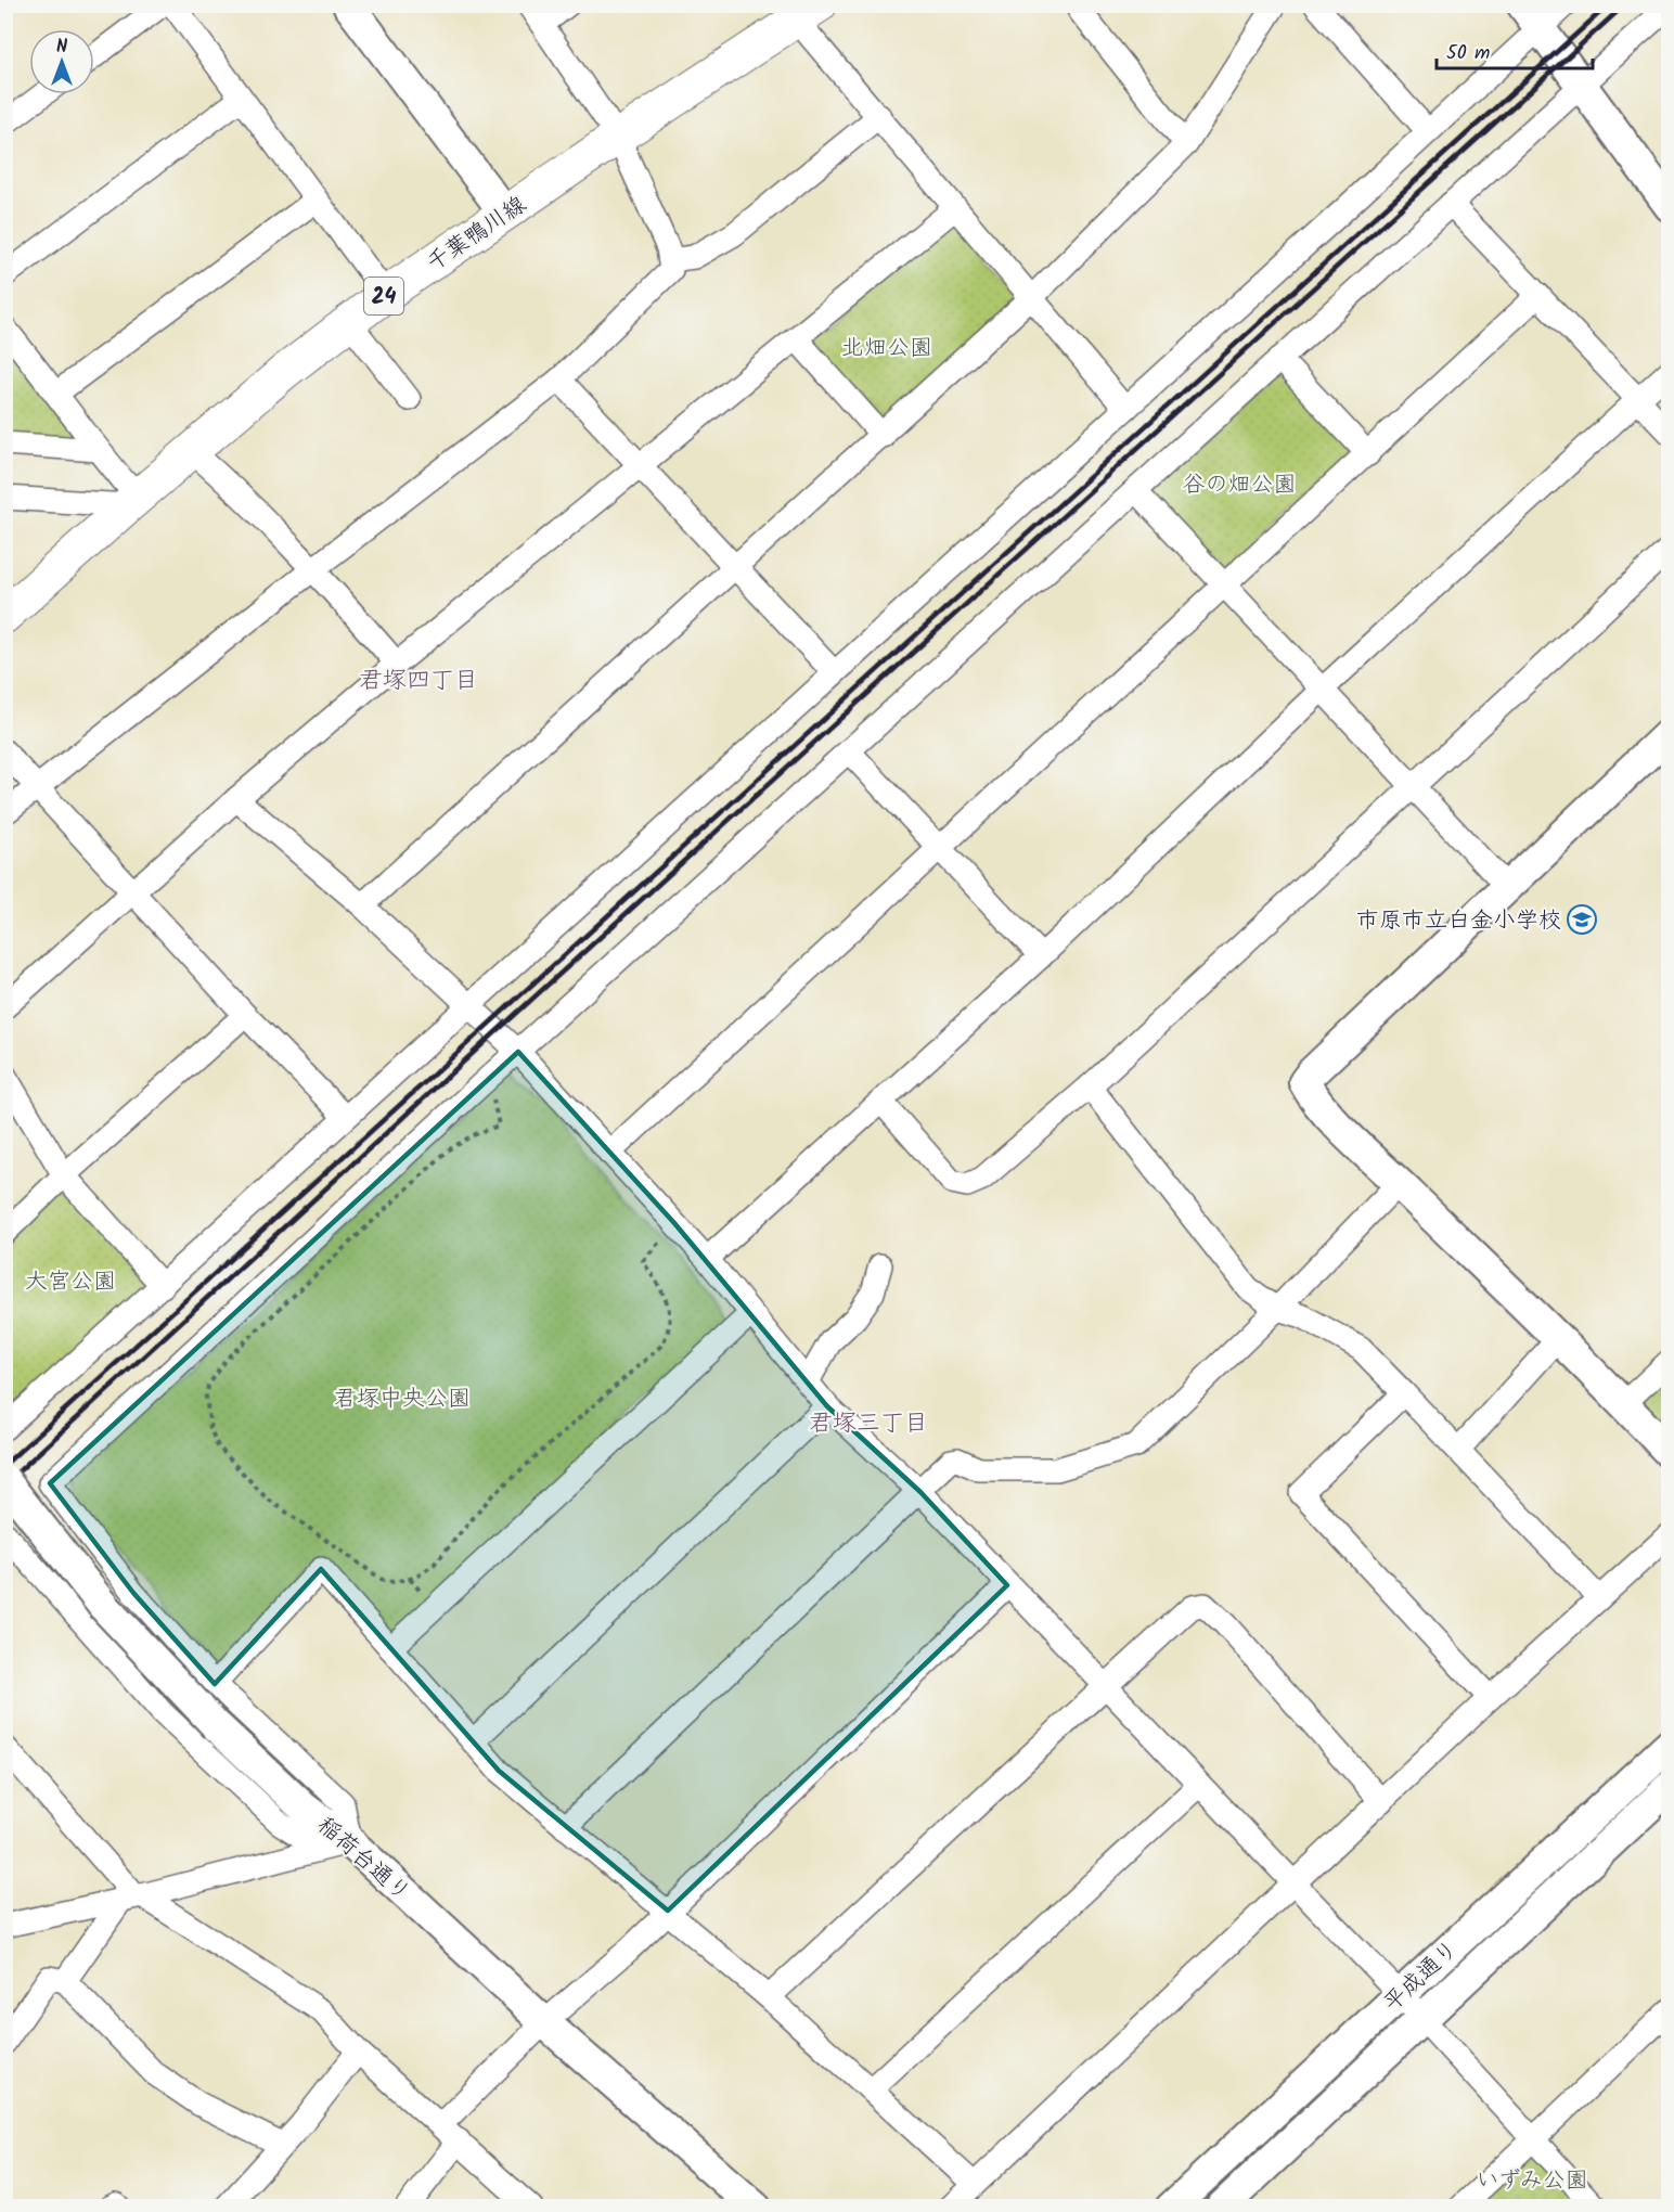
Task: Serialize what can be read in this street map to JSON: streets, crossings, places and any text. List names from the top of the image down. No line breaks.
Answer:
{"streets":{"main road":["千葉鴨川線","24"],"street":["稲荷台通り","平成通り"]},"districts":["君塚四丁目","君塚三丁目"],"parks":["北畑公園","谷の畑公園","大宮公園","君塚中央公園","いずみ公園"],"places":{"school or university":["市原市立白金小学校"]},"scale_bar":"50 m","north":"top"}
